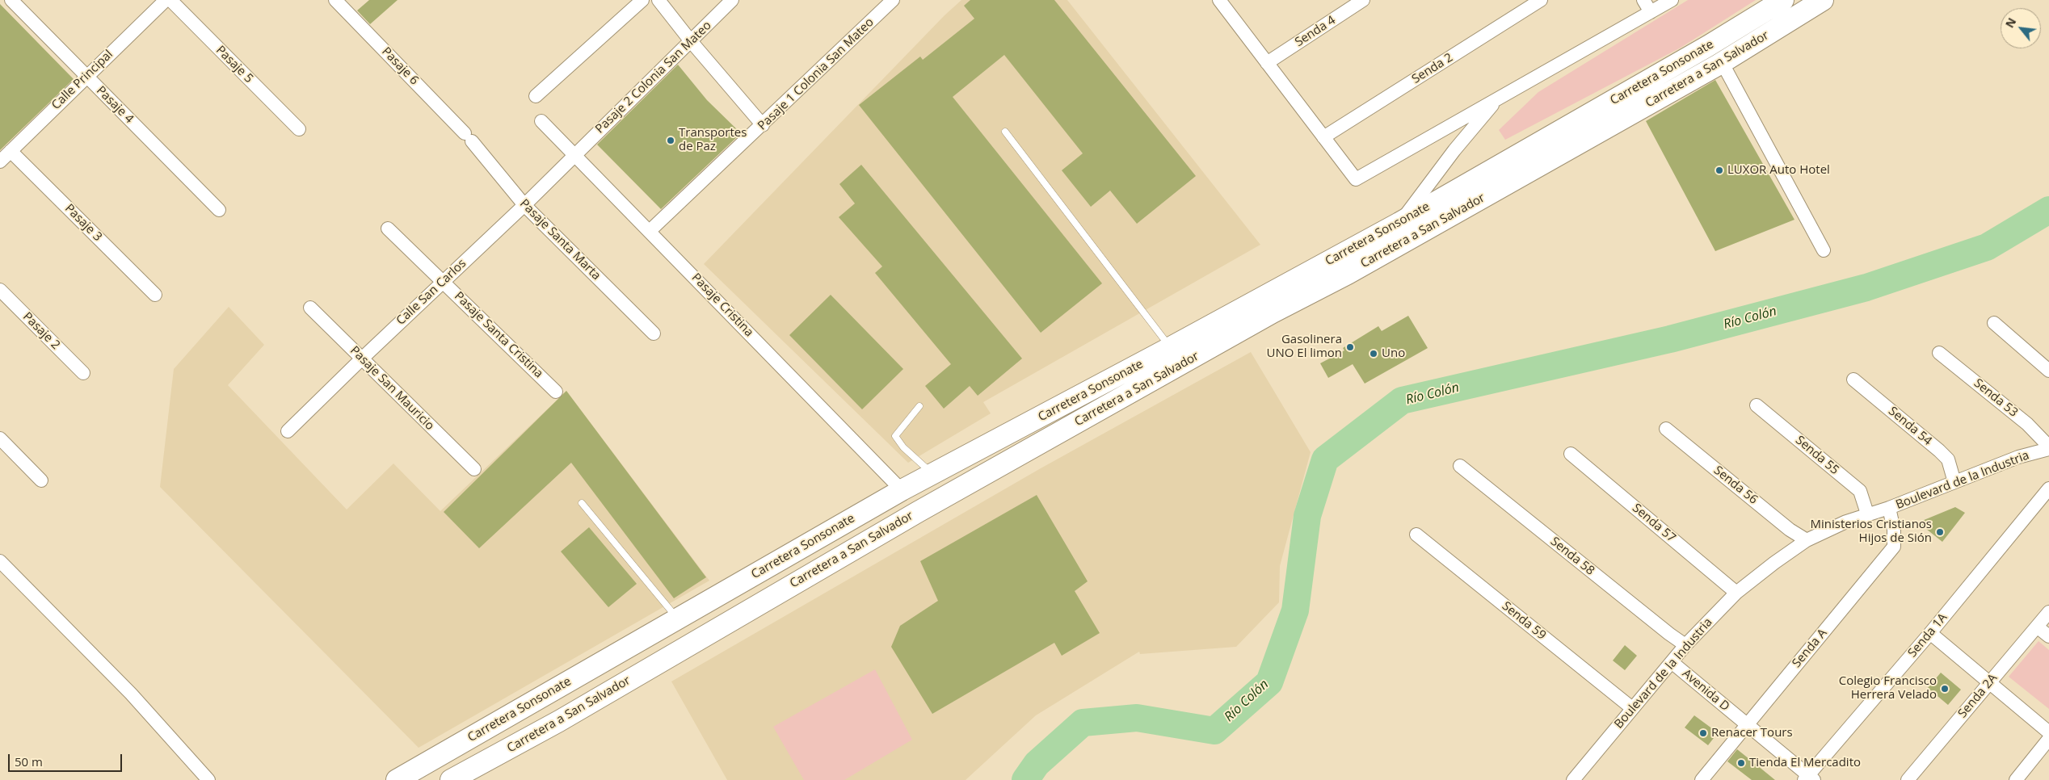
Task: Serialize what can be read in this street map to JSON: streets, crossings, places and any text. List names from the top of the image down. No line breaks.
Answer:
{"streets":{"highway":["Carretera a San Salvador","Carretera Sonsonate"],"street":["Senda 4","Pasaje 5","Pasaje 6","Senda 2","Pasaje 1 Colonia San Mateo","Pasaje 2 Colonia San Mateo","Calle Principal","Pasaje 4","Pasaje 3","Pasaje Santa Marta","Calle San Carlos","Pasaje Cristina","Pasaje 2","Pasaje Santa Cristina","Pasaje San Mauricio","Senda 53","Senda 54","Senda 55","Boulevard de la Industria","Senda 56","Senda 57","Senda 58","Senda 59","Senda 1A","Senda A","Avenida D","Senda 2A"]},"crossings":[["Pasaje 6","Pasaje Santa Marta"],["Carretera Sonsonate","Pasaje Cristina"],["Pasaje 1 Colonia San Mateo","Pasaje Cristina"],["Pasaje 2 Colonia San Mateo","Calle San Carlos"],["Pasaje 2 Colonia San Mateo","Pasaje Cristina"],["Calle Principal","Pasaje 4"],["Calle Principal","Pasaje 3"],["Pasaje Santa Marta","Calle San Carlos"],["Calle San Carlos","Pasaje Cristina"],["Calle San Carlos","Pasaje Santa Cristina"],["Calle San Carlos","Pasaje San Mauricio"],["Senda 53","Boulevard de la Industria"],["Senda 54","Boulevard de la Industria"],["Senda 55","Boulevard de la Industria"],["Boulevard de la Industria","Senda 56"],["Boulevard de la Industria","Senda 57"],["Boulevard de la Industria","Senda 58"],["Boulevard de la Industria","Senda 59"],["Boulevard de la Industria","Senda A"],["Boulevard de la Industria","Avenida D"],["Senda 1A","Avenida D"],["Senda A","Avenida D"]],"water":["Río Colón"],"places":["Transportes de Paz","LUXOR Auto Hotel","Gasolinera UNO El limon","Uno","Ministerios Cristianos Hijos de Sión","Colegio Francisco Herrera Velado","Renacer Tours","Tienda El Mercadito"],"scale_bar":"50 m","north":"top left"}
